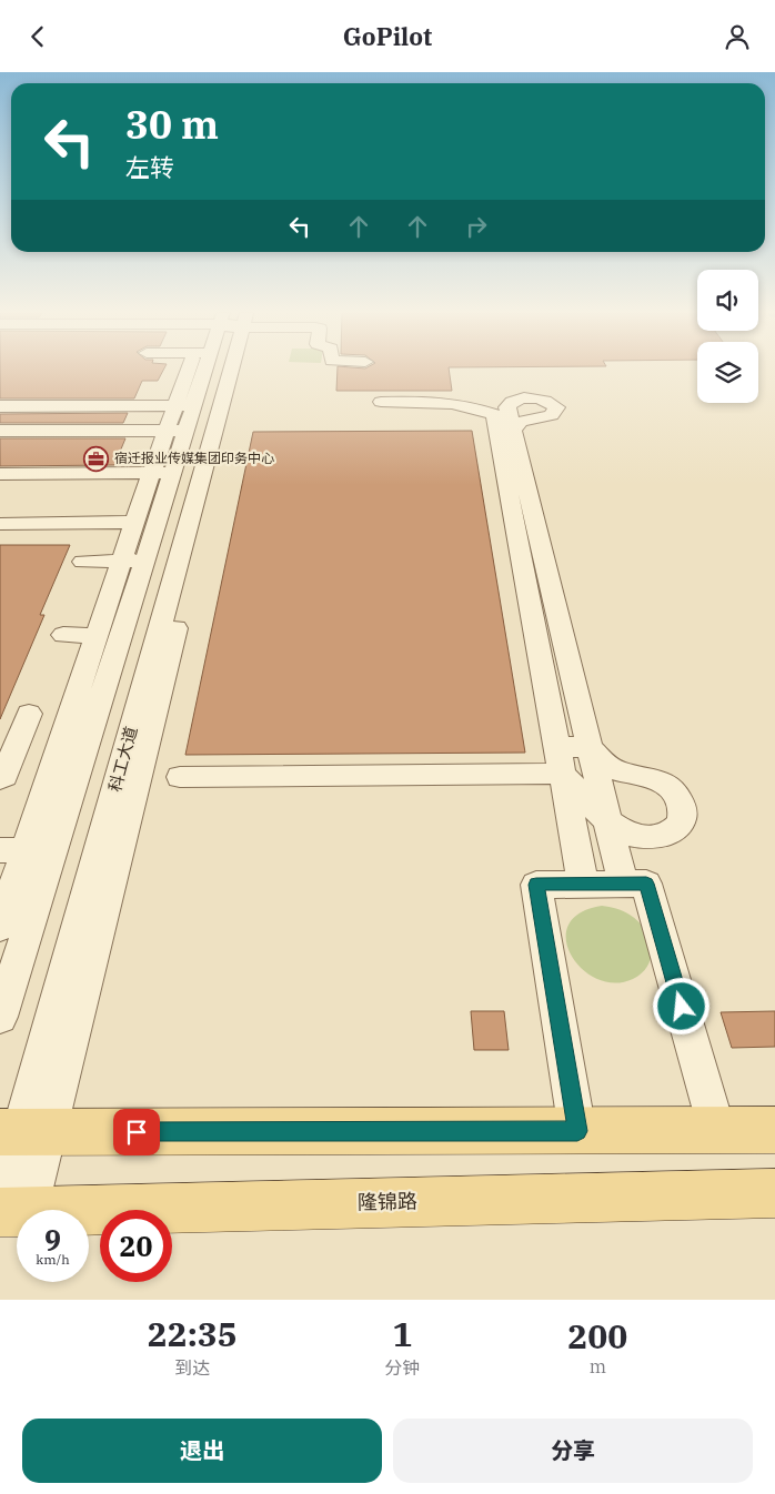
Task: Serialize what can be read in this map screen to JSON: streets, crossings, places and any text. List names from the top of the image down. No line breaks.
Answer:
{"streets":{"main road":["隆锦路"]},"places":{"office":["宿迁报业传媒集团印务中心"]},"page":{"header":"GoPilot","turn":["30 m","左转"],"speed":"9 km/h","limit":"20","eta":["22:35","到达","1","分钟","200","m"],"buttons":["退出","分享"]}}
